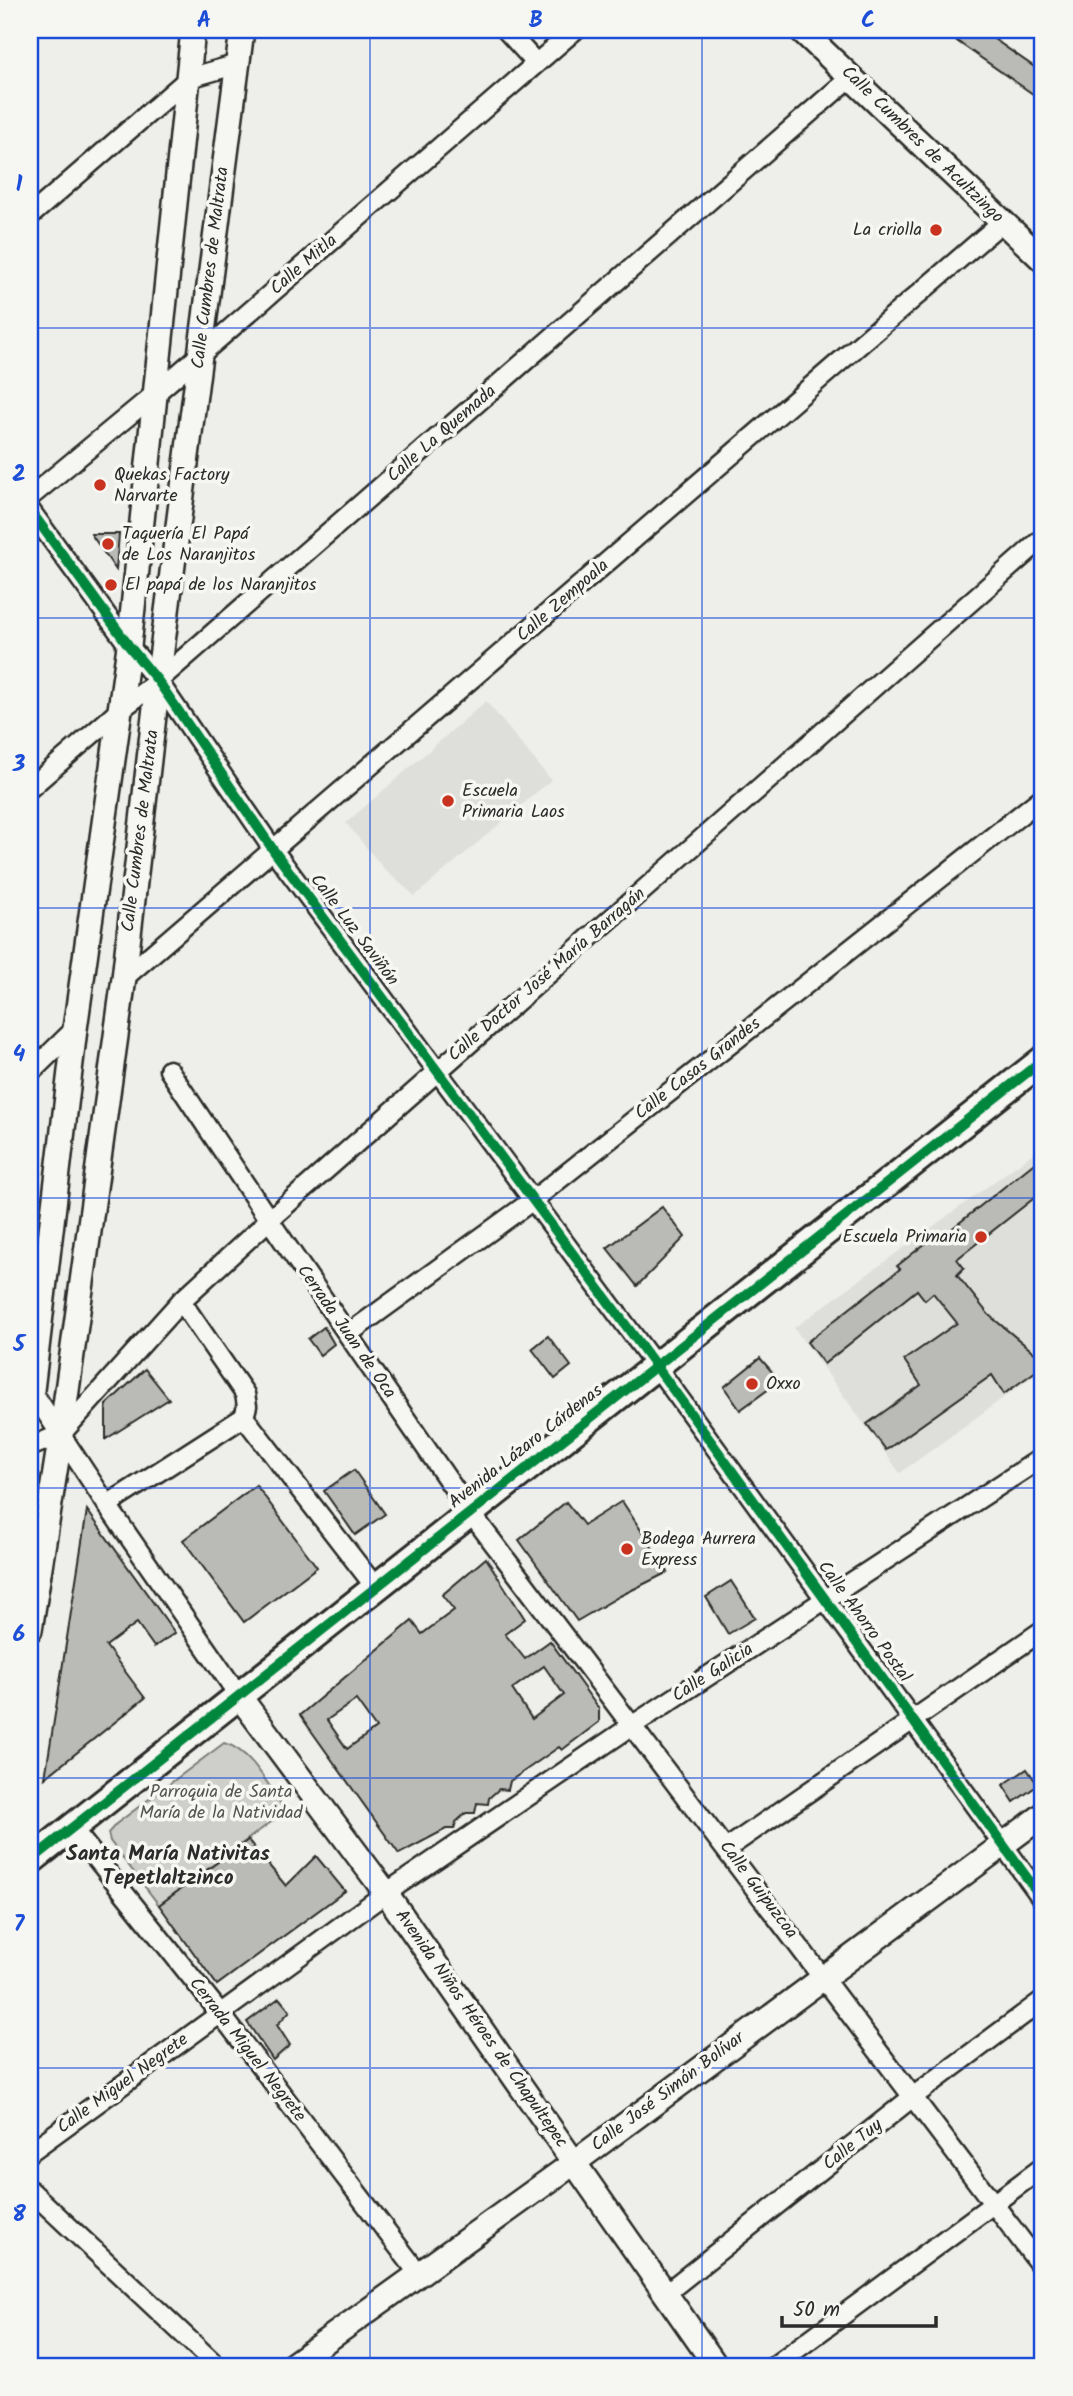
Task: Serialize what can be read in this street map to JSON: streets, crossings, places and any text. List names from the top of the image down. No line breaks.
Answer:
{"streets":{"main road":["Calle Cumbres de Acultzingo","Calle Cumbres de Maltrata","Avenida Lázaro Cárdenas","Avenida Niños Héroes de Chapultepec","Calle José Simón Bolívar"],"street":["Calle Mitla","Calle La Quemada","Calle Zempoala","Calle Luz Saviñón","Calle Doctor José María Barragán","Calle Casas Grandes","Cerrada Juan de Oca","Calle Ahorro Postal","Calle Galicia","Calle Guipuzcoa","Cerrada Miguel Negrete","Calle Miguel Negrete","Calle Tuy"]},"crossings":[["Calle Cumbres de Acultzingo","Calle La Quemada"],["Calle Cumbres de Acultzingo","Calle Zempoala"],["Calle Mitla","Calle Cumbres de Maltrata"],["Calle Cumbres de Maltrata","Calle La Quemada"],["Calle Cumbres de Maltrata","Calle Zempoala"],["Calle Cumbres de Maltrata","Calle Luz Saviñón"],["Calle Cumbres de Maltrata","Calle Doctor José María Barragán"],["Calle La Quemada","Calle Luz Saviñón"],["Calle Zempoala","Calle Luz Saviñón"],["Calle Luz Saviñón","Calle Doctor José María Barragán"],["Calle Luz Saviñón","Calle Casas Grandes"],["Calle Luz Saviñón","Avenida Lázaro Cárdenas"],["Calle Luz Saviñón","Calle Ahorro Postal"],["Calle Doctor José María Barragán","Cerrada Juan de Oca"],["Calle Casas Grandes","Cerrada Juan de Oca"],["Cerrada Juan de Oca","Avenida Lázaro Cárdenas"],["Cerrada Juan de Oca","Calle Guipuzcoa"],["Avenida Lázaro Cárdenas","Calle Ahorro Postal"],["Avenida Lázaro Cárdenas","Calle Guipuzcoa"],["Avenida Lázaro Cárdenas","Avenida Niños Héroes de Chapultepec"],["Avenida Lázaro Cárdenas","Cerrada Miguel Negrete"],["Calle Ahorro Postal","Calle Galicia"],["Calle Ahorro Postal","Calle José Simón Bolívar"],["Calle Galicia","Calle Guipuzcoa"],["Calle Galicia","Avenida Niños Héroes de Chapultepec"],["Calle Galicia","Calle Miguel Negrete"],["Calle Guipuzcoa","Calle José Simón Bolívar"],["Calle Guipuzcoa","Calle Tuy"],["Avenida Niños Héroes de Chapultepec","Calle Miguel Negrete"],["Avenida Niños Héroes de Chapultepec","Calle José Simón Bolívar"],["Avenida Niños Héroes de Chapultepec","Calle Tuy"],["Cerrada Miguel Negrete","Calle Miguel Negrete"],["Cerrada Miguel Negrete","Calle José Simón Bolívar"]],"districts":["Santa María Nativitas Tepetlaltzinco"],"parks":["Parroquia de Santa María de la Natividad"],"places":["La criolla","Quekas Factory Narvarte","Taquería El Papá de Los Naranjitos","El papá de los Naranjitos","Escuela Primaria Laos","Escuela Primaria","Oxxo","Bodega Aurrera Express"],"scale_bar":"50 m","grid":{"columns":["A","B","C"],"rows":["1","2","3","4","5","6","7","8"]}}
